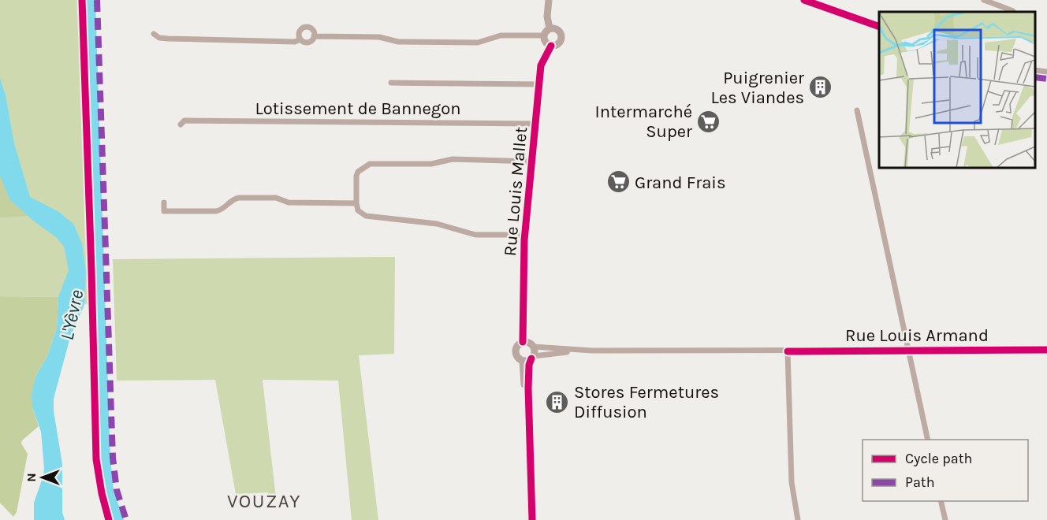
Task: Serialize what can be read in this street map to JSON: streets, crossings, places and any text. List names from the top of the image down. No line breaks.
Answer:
{"streets":{"main road":["Rue Louis Mallet"],"street":["Lotissement de Bannegon","Rue Louis Armand"]},"crossings":[["Lotissement de Bannegon","Rue Louis Mallet"],["Rue Louis Mallet","Rue Louis Armand"]],"districts":["VOUZAY"],"water":["L'Yèvre"],"places":{"building":["Puigrenier Les Viandes","Stores Fermetures Diffusion"],"supermarket":["Intermarché Super","Grand Frais"]},"legend":["Cycle path","Path"],"north":"left"}
